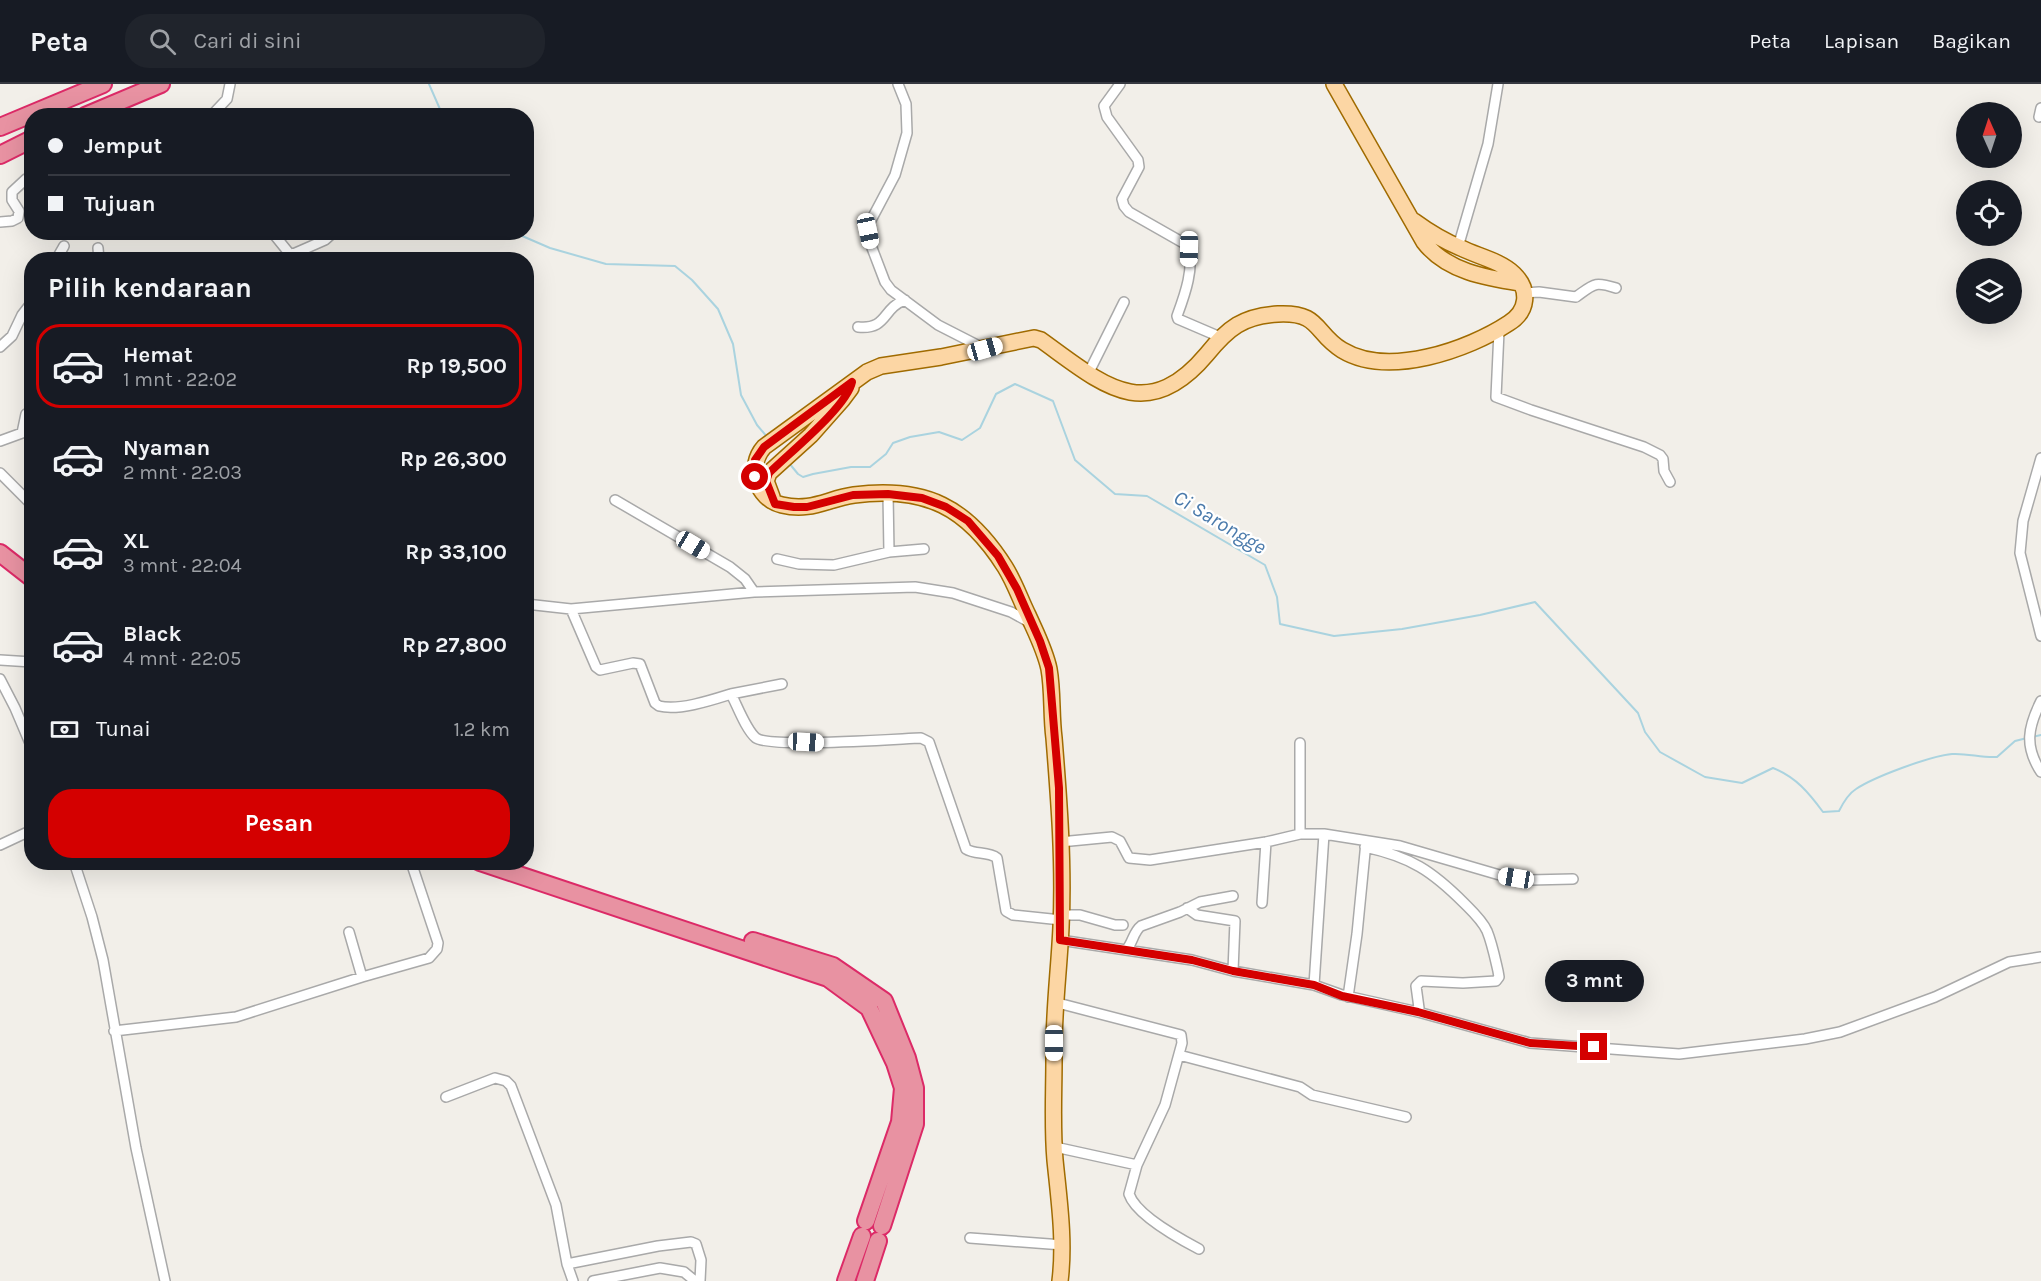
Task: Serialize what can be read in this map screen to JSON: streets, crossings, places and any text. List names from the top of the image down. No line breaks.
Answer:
{"water":["Ci Sarongge"],"north":"top","page":{"header":"Peta","search":"Cari di sini","nav":["Peta","Lapisan","Bagikan"],"banner":["Jemput","Tujuan"],"heading":"Pilih kendaraan","list":[{"name":"Hemat","note":"1 mnt · 22:02","value":"Rp 19,500"},{"name":"Nyaman","note":"2 mnt · 22:03","value":"Rp 26,300"},{"name":"XL","note":"3 mnt · 22:04","value":"Rp 33,100"},{"name":"Black","note":"4 mnt · 22:05","value":"Rp 27,800"}],"pay":["Tunai","1.2 km"],"buttons":"Pesan","bubble":"3 mnt"}}
